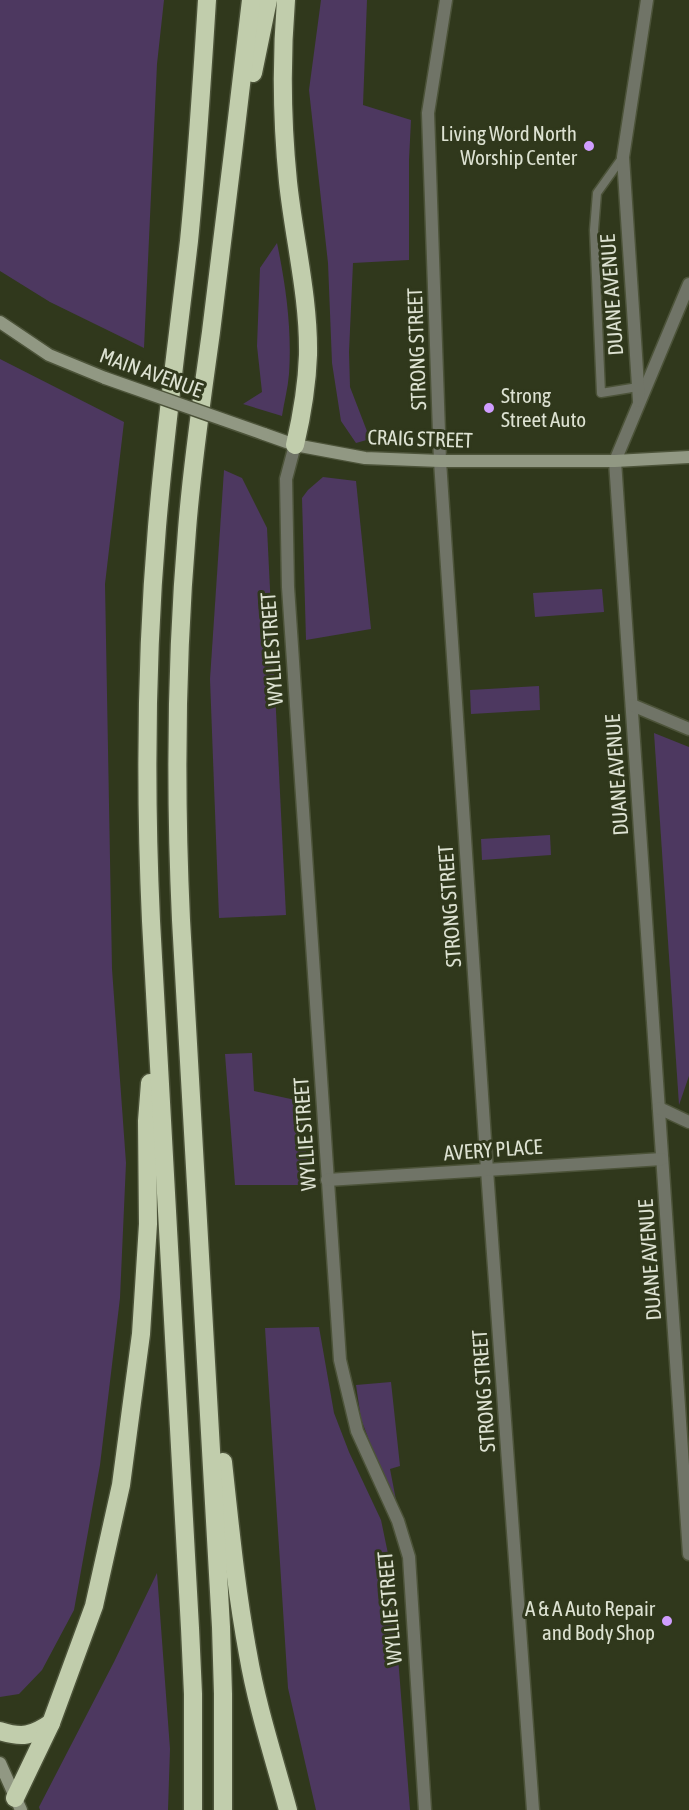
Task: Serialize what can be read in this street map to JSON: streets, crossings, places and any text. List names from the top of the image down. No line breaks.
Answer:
{"streets":{"street":["DUANE AVENUE","STRONG STREET","MAIN AVENUE","CRAIG STREET","WYLLIE STREET","AVERY PLACE"]},"crossings":[["DUANE AVENUE","CRAIG STREET"],["DUANE AVENUE","AVERY PLACE"],["STRONG STREET","CRAIG STREET"],["STRONG STREET","AVERY PLACE"],["MAIN AVENUE","CRAIG STREET"],["MAIN AVENUE","WYLLIE STREET"],["CRAIG STREET","WYLLIE STREET"],["WYLLIE STREET","AVERY PLACE"]],"places":["Living Word North Worship Center","Strong Street Auto","A & A Auto Repair and Body Shop"]}
